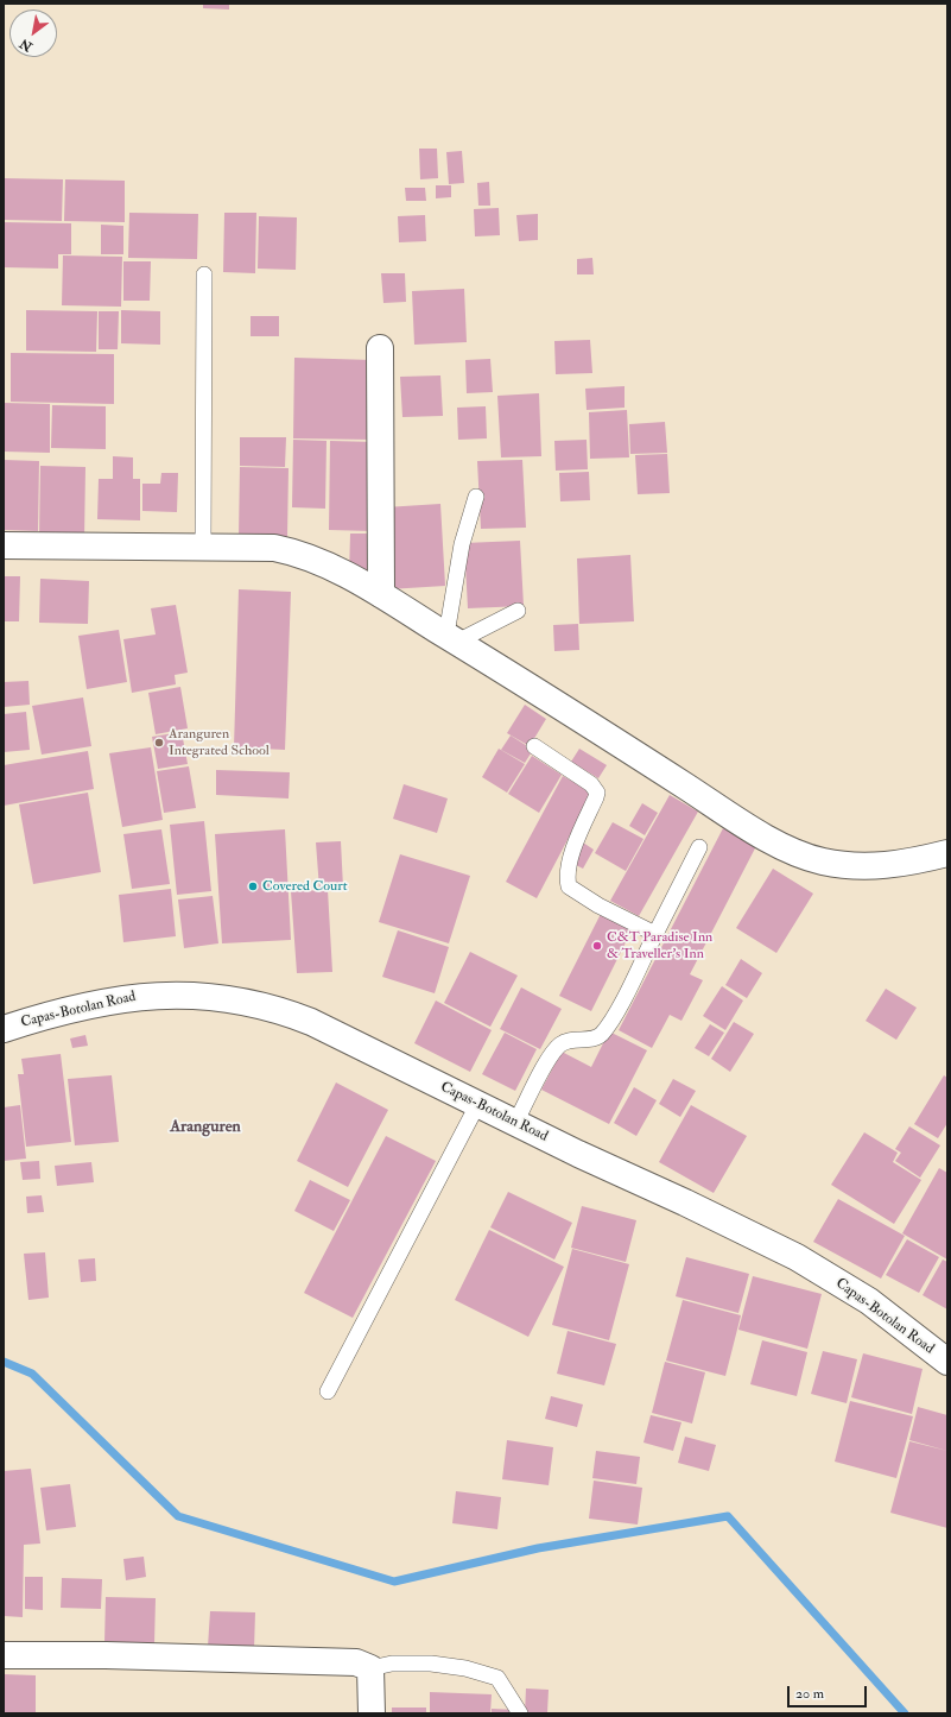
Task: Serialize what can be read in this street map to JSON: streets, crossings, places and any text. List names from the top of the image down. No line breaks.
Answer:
{"streets":{"street":["Capas-Botolan Road"]},"districts":["Aranguren"],"places":["Aranguren Integrated School","Covered Court","C&T Paradise Inn & Traveller's Inn"],"scale_bar":"20 m","north":"bottom left"}
